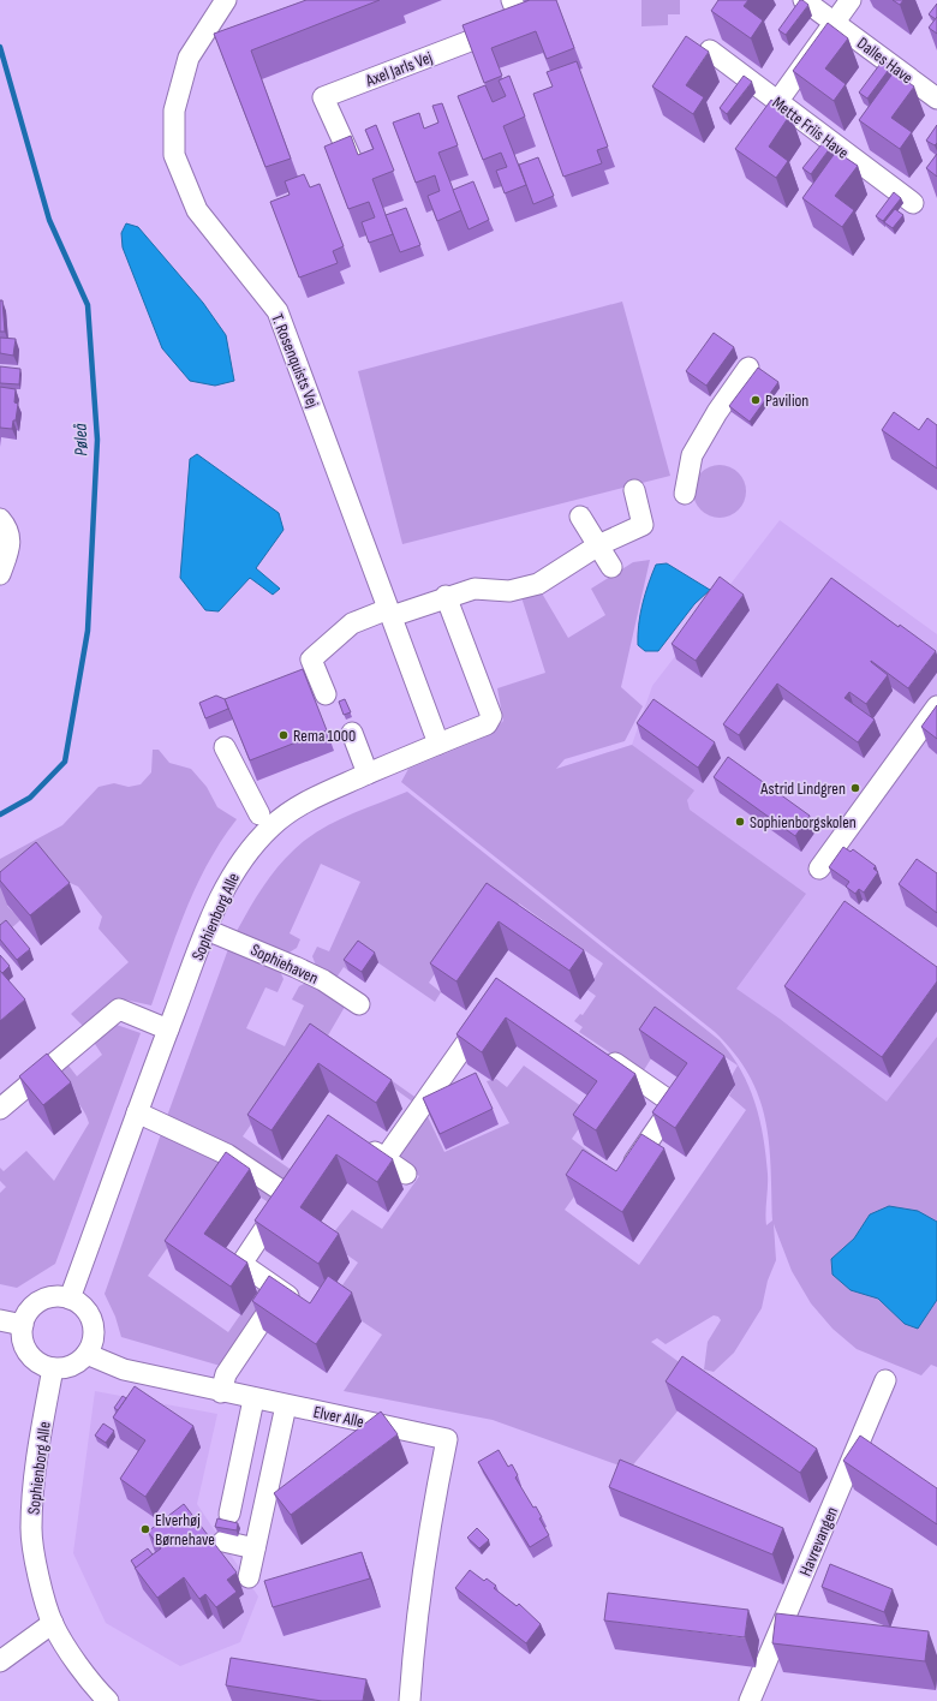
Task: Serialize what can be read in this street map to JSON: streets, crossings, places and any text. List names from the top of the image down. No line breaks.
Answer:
{"streets":{"street":["Dalles Have","Axel Jarls Vej","Mette Friis Have","T. Rosenquists Vej","Sophienborg Alle","Sophiehaven","Elver Alle","Havrevangen"]},"crossings":[["T. Rosenquists Vej","Sophienborg Alle"],["Sophienborg Alle","Sophiehaven"],["Sophienborg Alle","Elver Alle"]],"water":["Pøleå"],"places":["Pavilion","Rema 1000","Astrid Lindgren","Sophienborgskolen","Elverhøj Børnehave"]}
